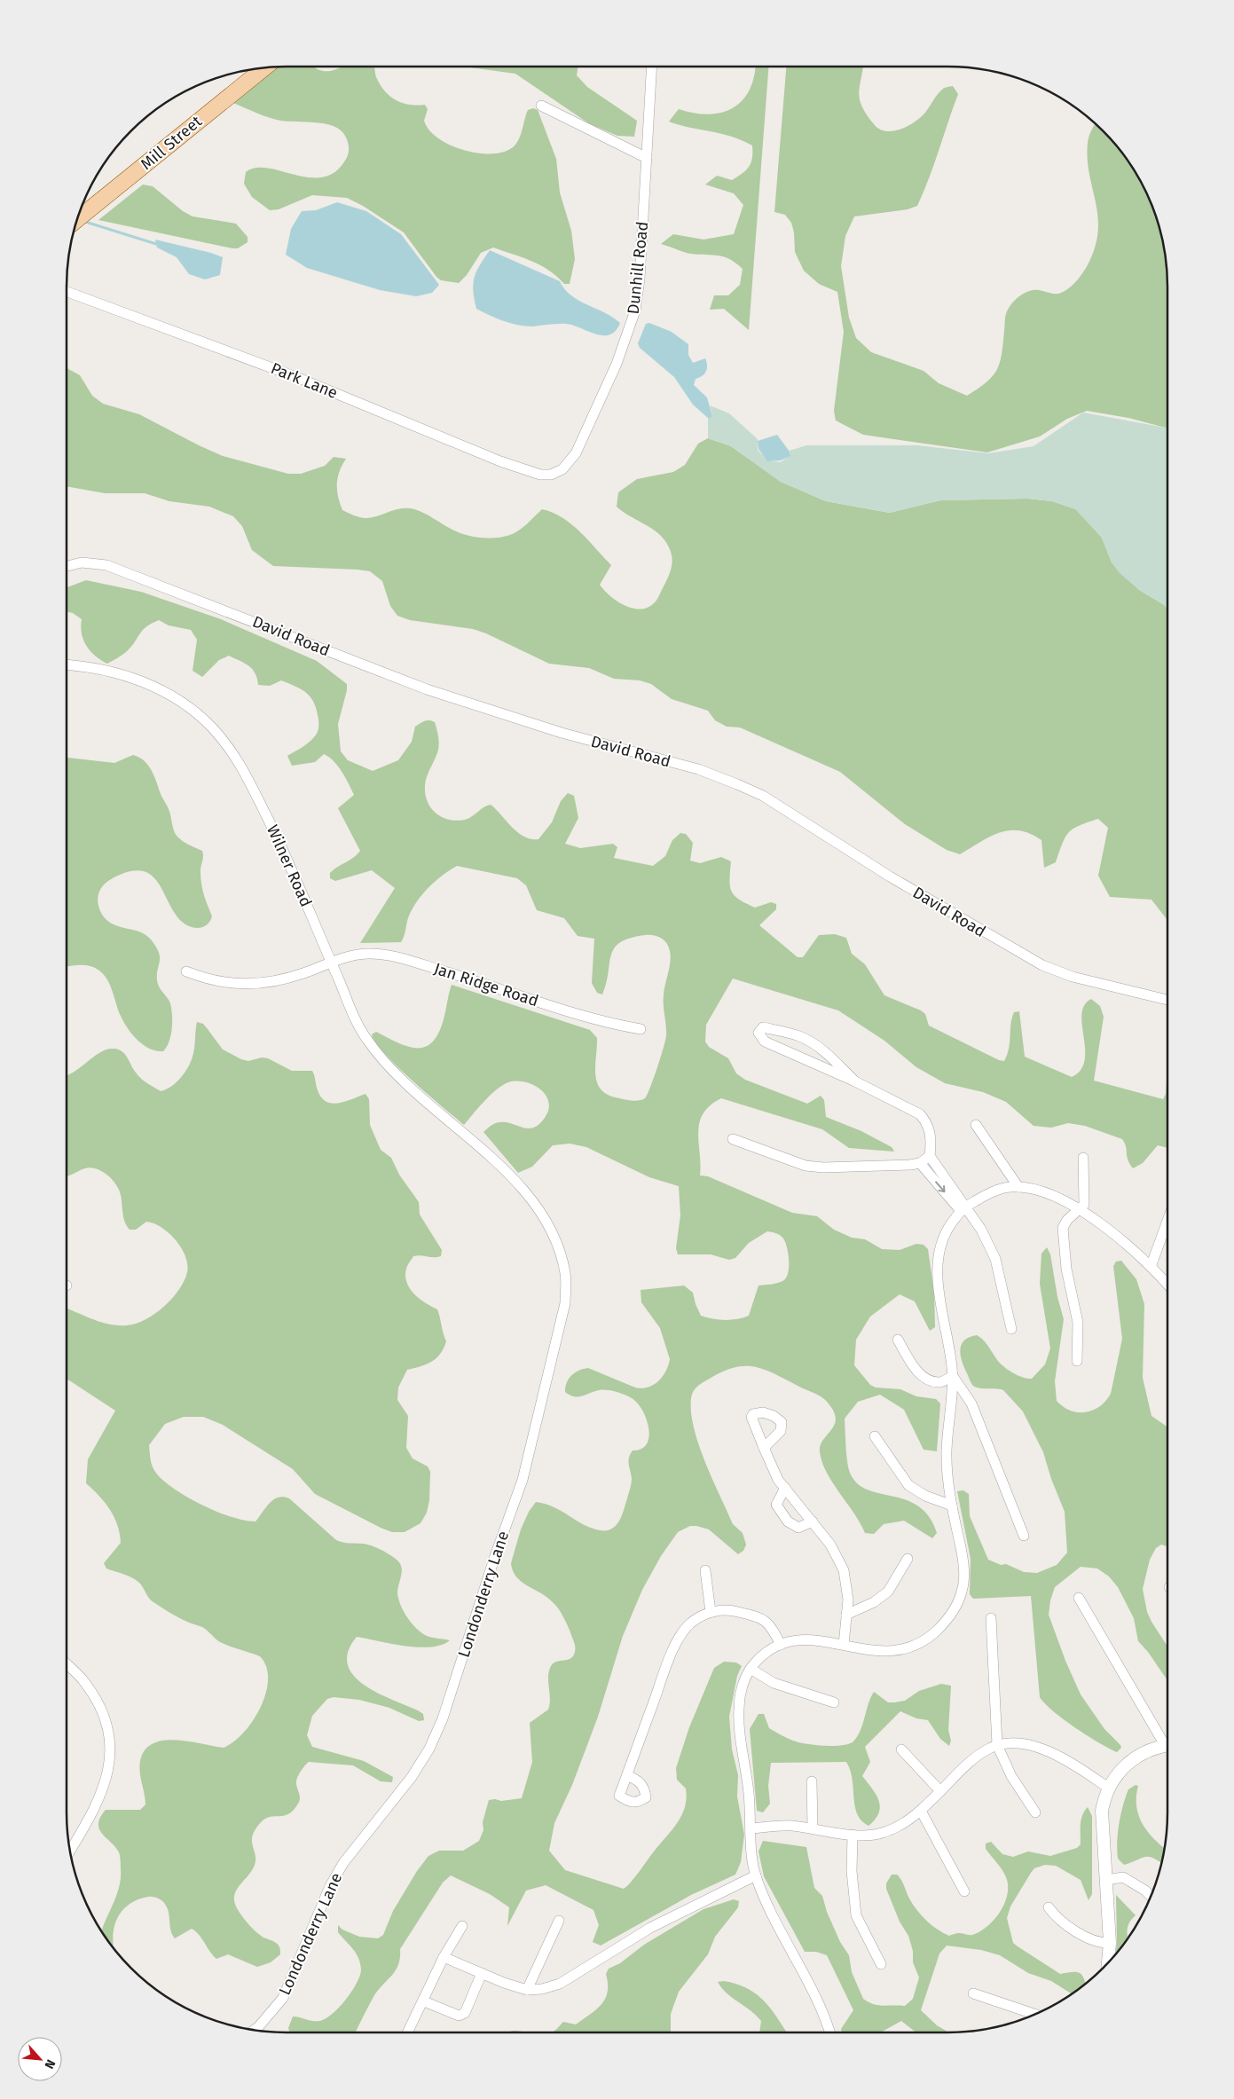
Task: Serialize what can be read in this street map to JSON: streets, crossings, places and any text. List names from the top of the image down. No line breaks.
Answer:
{"streets":{"main road":["Mill Street"],"street":["Dunhill Road","Park Lane","David Road","Wilner Road","Jan Ridge Road","Londonderry Lane"]},"crossings":[["Dunhill Road","Park Lane"],["Wilner Road","Jan Ridge Road"],["Wilner Road","Londonderry Lane"]],"north":"bottom right"}
